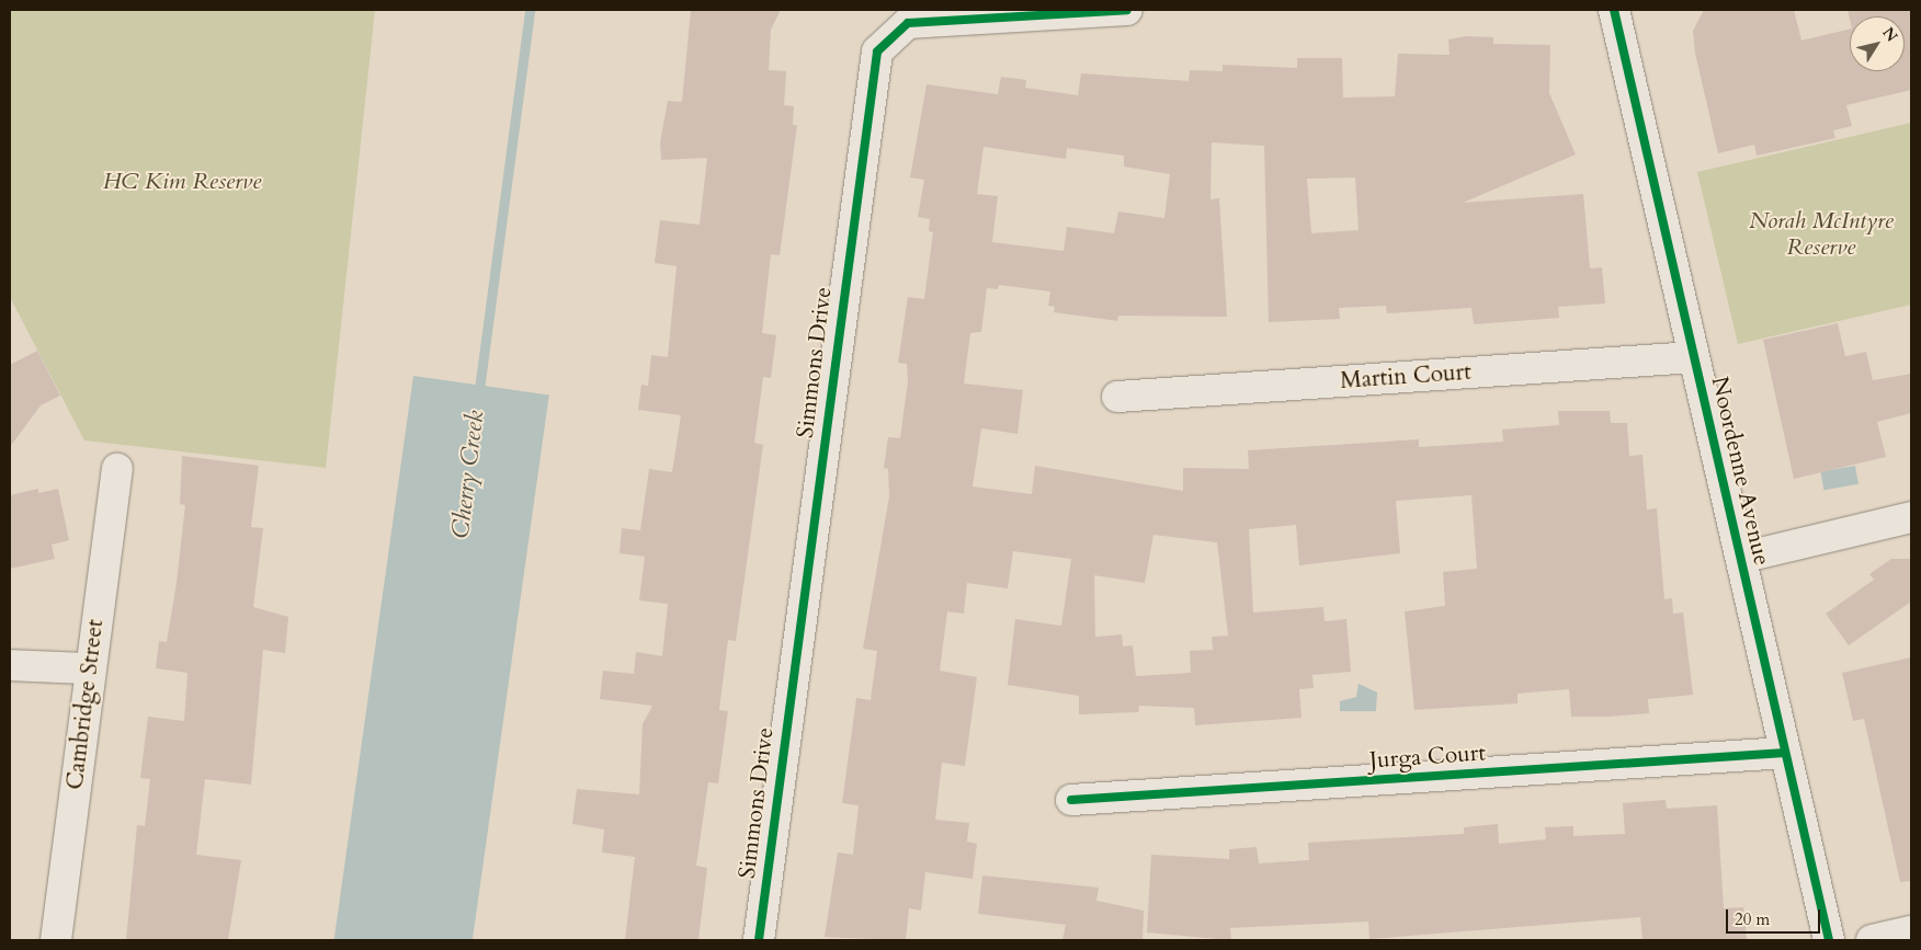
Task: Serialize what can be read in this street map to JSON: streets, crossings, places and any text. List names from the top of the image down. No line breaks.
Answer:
{"streets":{"street":["Simmons Drive","Martin Court","Noordenne Avenue","Cambridge Street","Jurga Court"]},"crossings":[["Martin Court","Noordenne Avenue"],["Noordenne Avenue","Jurga Court"]],"water":["Cherry Creek"],"parks":["HC Kim Reserve","Norah McIntyre Reserve"],"scale_bar":"20 m","north":"top right"}
